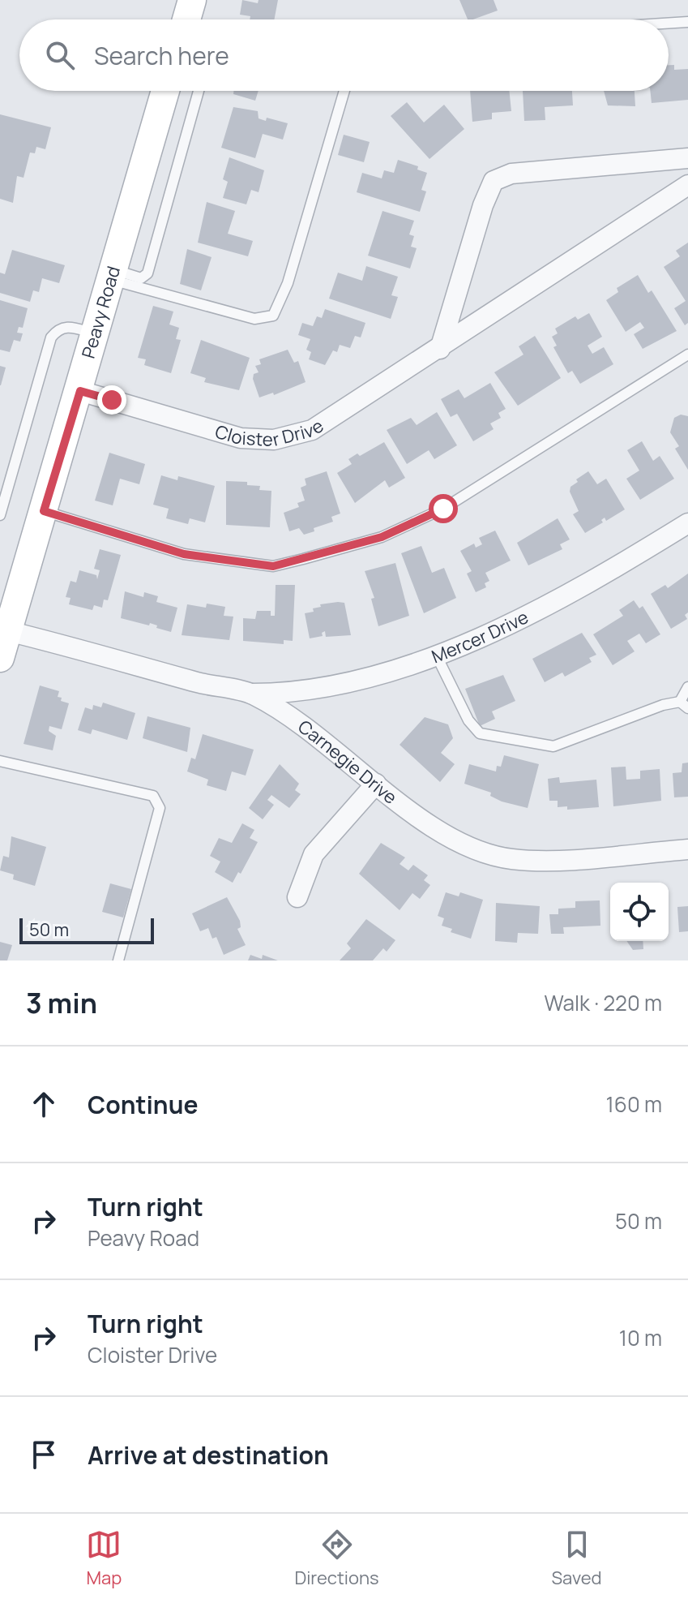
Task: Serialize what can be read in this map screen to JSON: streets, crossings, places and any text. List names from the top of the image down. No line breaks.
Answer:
{"streets":{"street":["Peavy Road","Cloister Drive","Mercer Drive","Carnegie Drive"]},"crossings":[["Peavy Road","Cloister Drive"],["Peavy Road","Carnegie Drive"],["Mercer Drive","Carnegie Drive"]],"scale_bar":"50 m","page":{"search":"Search here","scale":"50 m","heading":["3 min","Walk · 220 m"],"list":[["Continue","160 m"],["Turn right","Peavy Road","50 m"],["Turn right","Cloister Drive","10 m"],"Arrive at destination"],"nav":["Map","Directions","Saved"]}}
